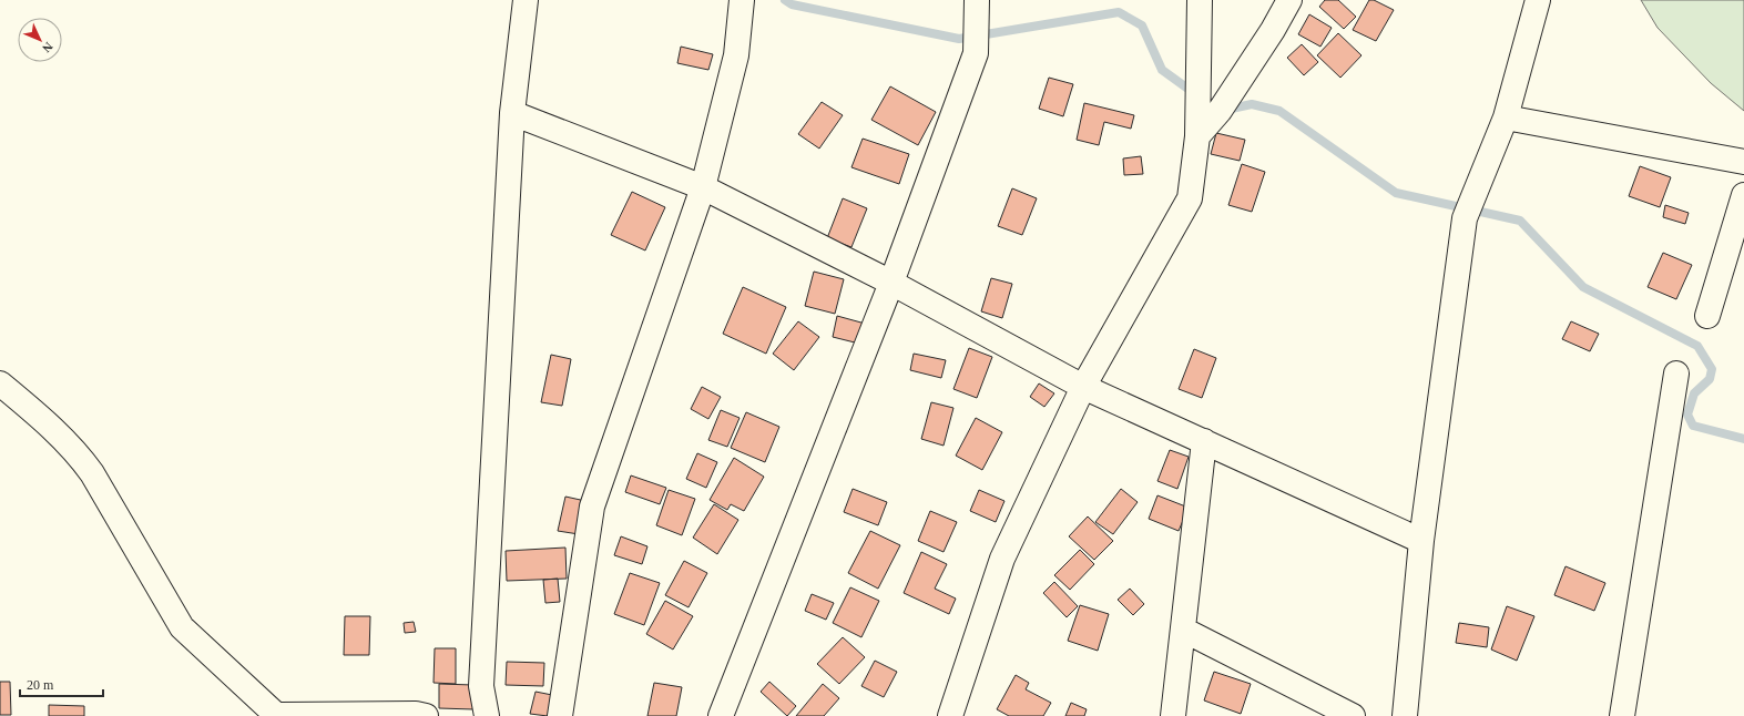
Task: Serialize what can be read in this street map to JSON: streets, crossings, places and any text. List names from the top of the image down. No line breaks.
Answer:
{"scale_bar":"20 m","north":"bottom right"}
